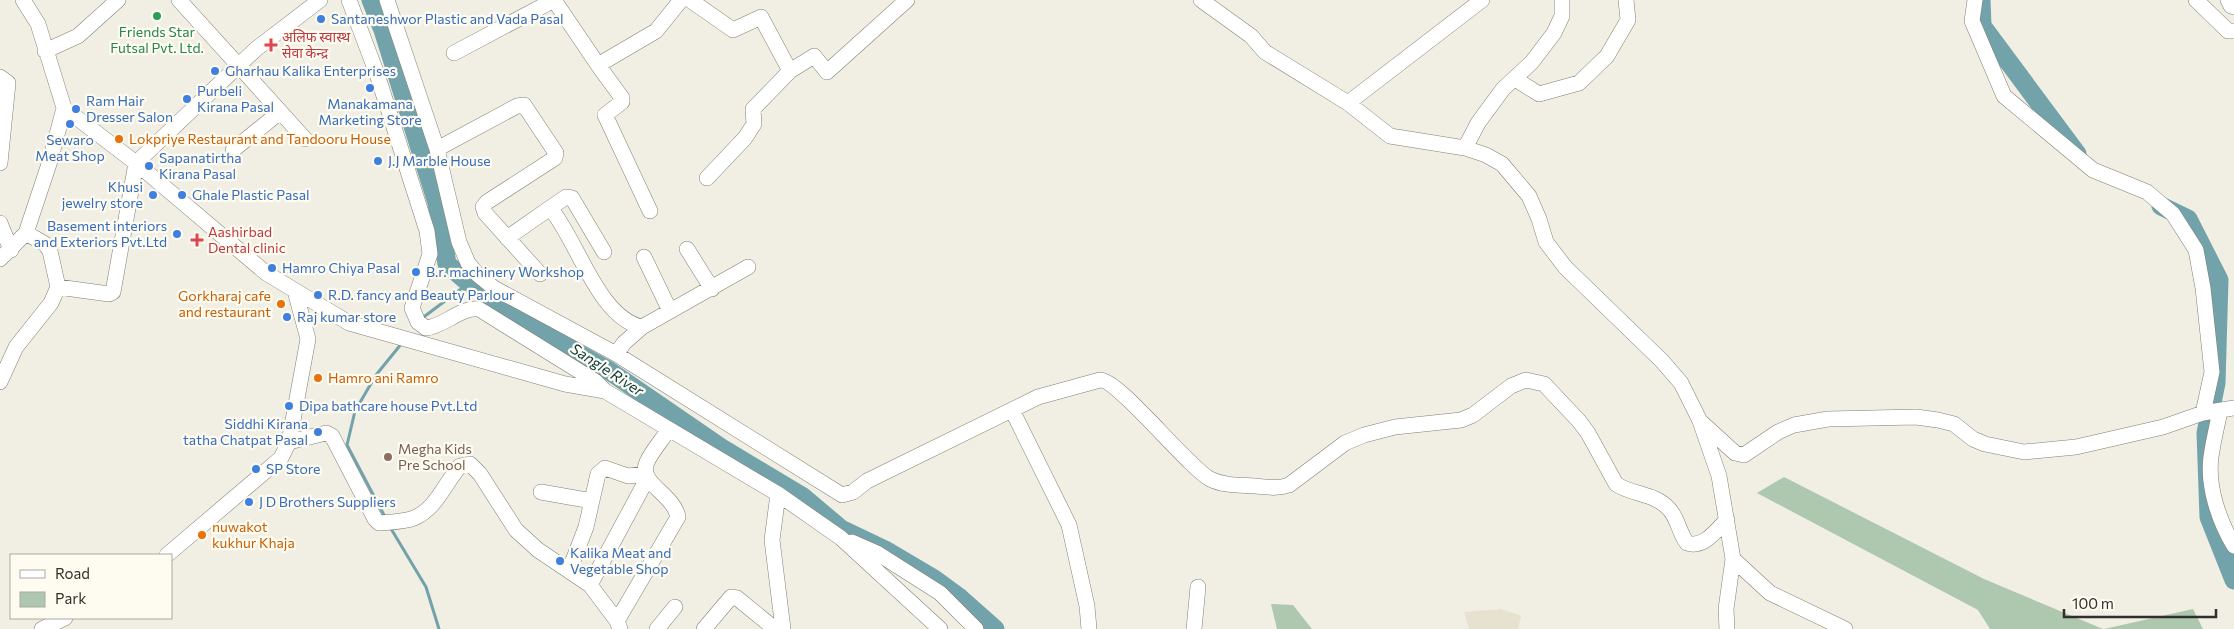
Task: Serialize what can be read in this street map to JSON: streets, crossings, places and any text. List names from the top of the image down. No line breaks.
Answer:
{"water":["Sangle River"],"places":{"other":["Friends Star Futsal Pvt. Ltd.","Santaneshwor Plastic and Vada Pasal","Gharhau Kalika Enterprises","Manakamana Marketing Store","Purbeli Kirana Pasal","Ram Hair Dresser Salon","Sewaro Meat Shop","Lokpriye Restaurant and Tandooru House","J.J Marble House","Sapanatirtha Kirana Pasal","Khusi jewelry store","Ghale Plastic Pasal","Basement interiors and Exteriors Pvt.Ltd","Hamro Chiya Pasal","B.r. machinery Workshop","R.D. fancy and Beauty Parlour","Gorkharaj cafe and restaurant","Raj kumar store","Hamro ani Ramro","Dipa bathcare house Pvt.Ltd","Siddhi Kirana tatha Chatpat Pasal","Megha Kids Pre School","SP Store","J D Brothers Suppliers","nuwakot kukhur Khaja","Kalika Meat and Vegetable Shop"],"health":["अलिफ स्वास्थ सेवा केन्द्र","Aashirbad Dental clinic"]},"legend":["Road","Park"],"scale_bar":"100 m"}
